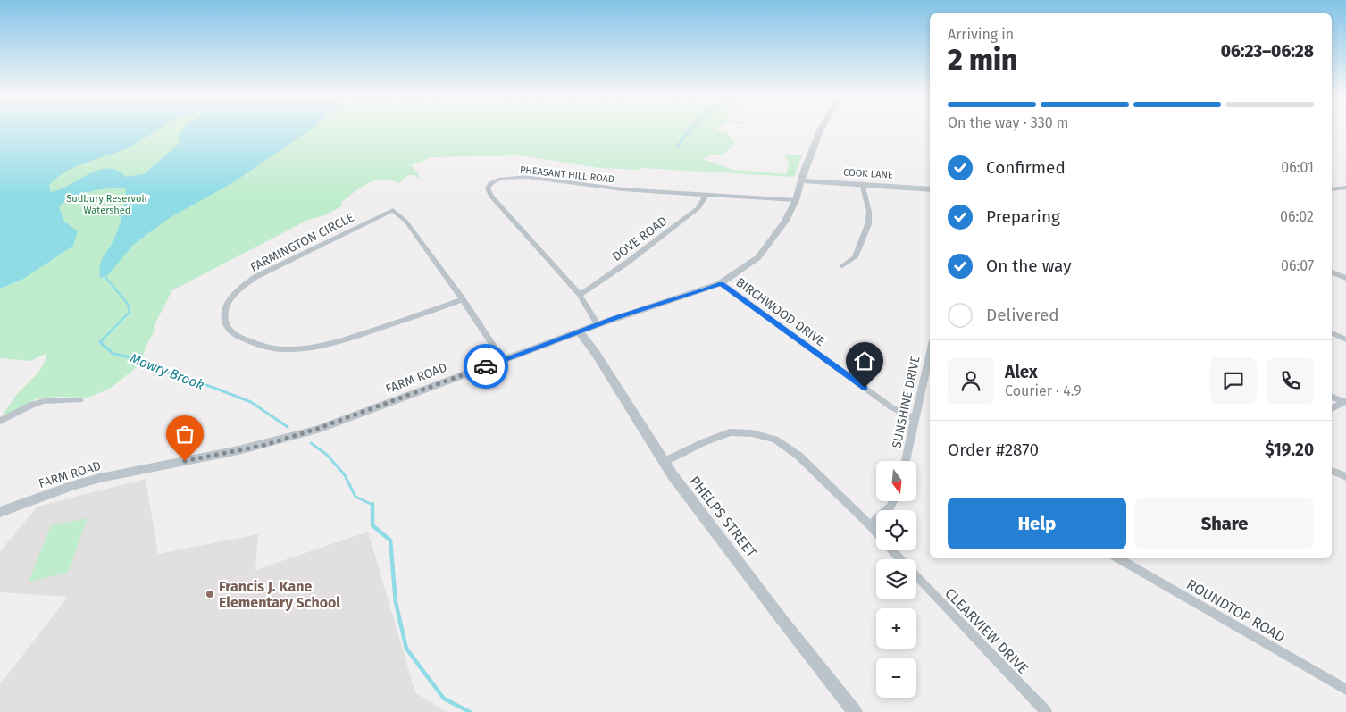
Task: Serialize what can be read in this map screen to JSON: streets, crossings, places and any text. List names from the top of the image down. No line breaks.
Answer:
{"streets":{"street":["COOK LANE","PHEASANT HILL ROAD","DOVE ROAD","FARMINGTON CIRCLE","BIRCHWOOD DRIVE","FARM ROAD","SUNSHINE DRIVE","PHELPS STREET","ROUNDTOP ROAD","CLEARVIEW DRIVE"]},"crossings":[["COOK LANE","FARM ROAD"],["PHEASANT HILL ROAD","DOVE ROAD"],["PHEASANT HILL ROAD","FARM ROAD"],["FARMINGTON CIRCLE","FARM ROAD"],["BIRCHWOOD DRIVE","FARM ROAD"],["BIRCHWOOD DRIVE","SUNSHINE DRIVE"],["FARM ROAD","PHELPS STREET"],["PHELPS STREET","CLEARVIEW DRIVE"]],"water":["Mowry Brook"],"parks":["Sudbury Reservoir Watershed"],"places":["Francis J. Kane Elementary School"],"north":"bottom","page":{"heading":["2 min","Arriving in","06:23–06:28"],"panel":["Alex","Courier · 4.9","Order #2870","$19.20"],"bar":"On the way · 330 m","list":[["Confirmed","06:01"],["Preparing","06:02"],["On the way","06:07"],"Delivered"],"map_buttons":["+","−"],"buttons":["Help","Share"]}}
